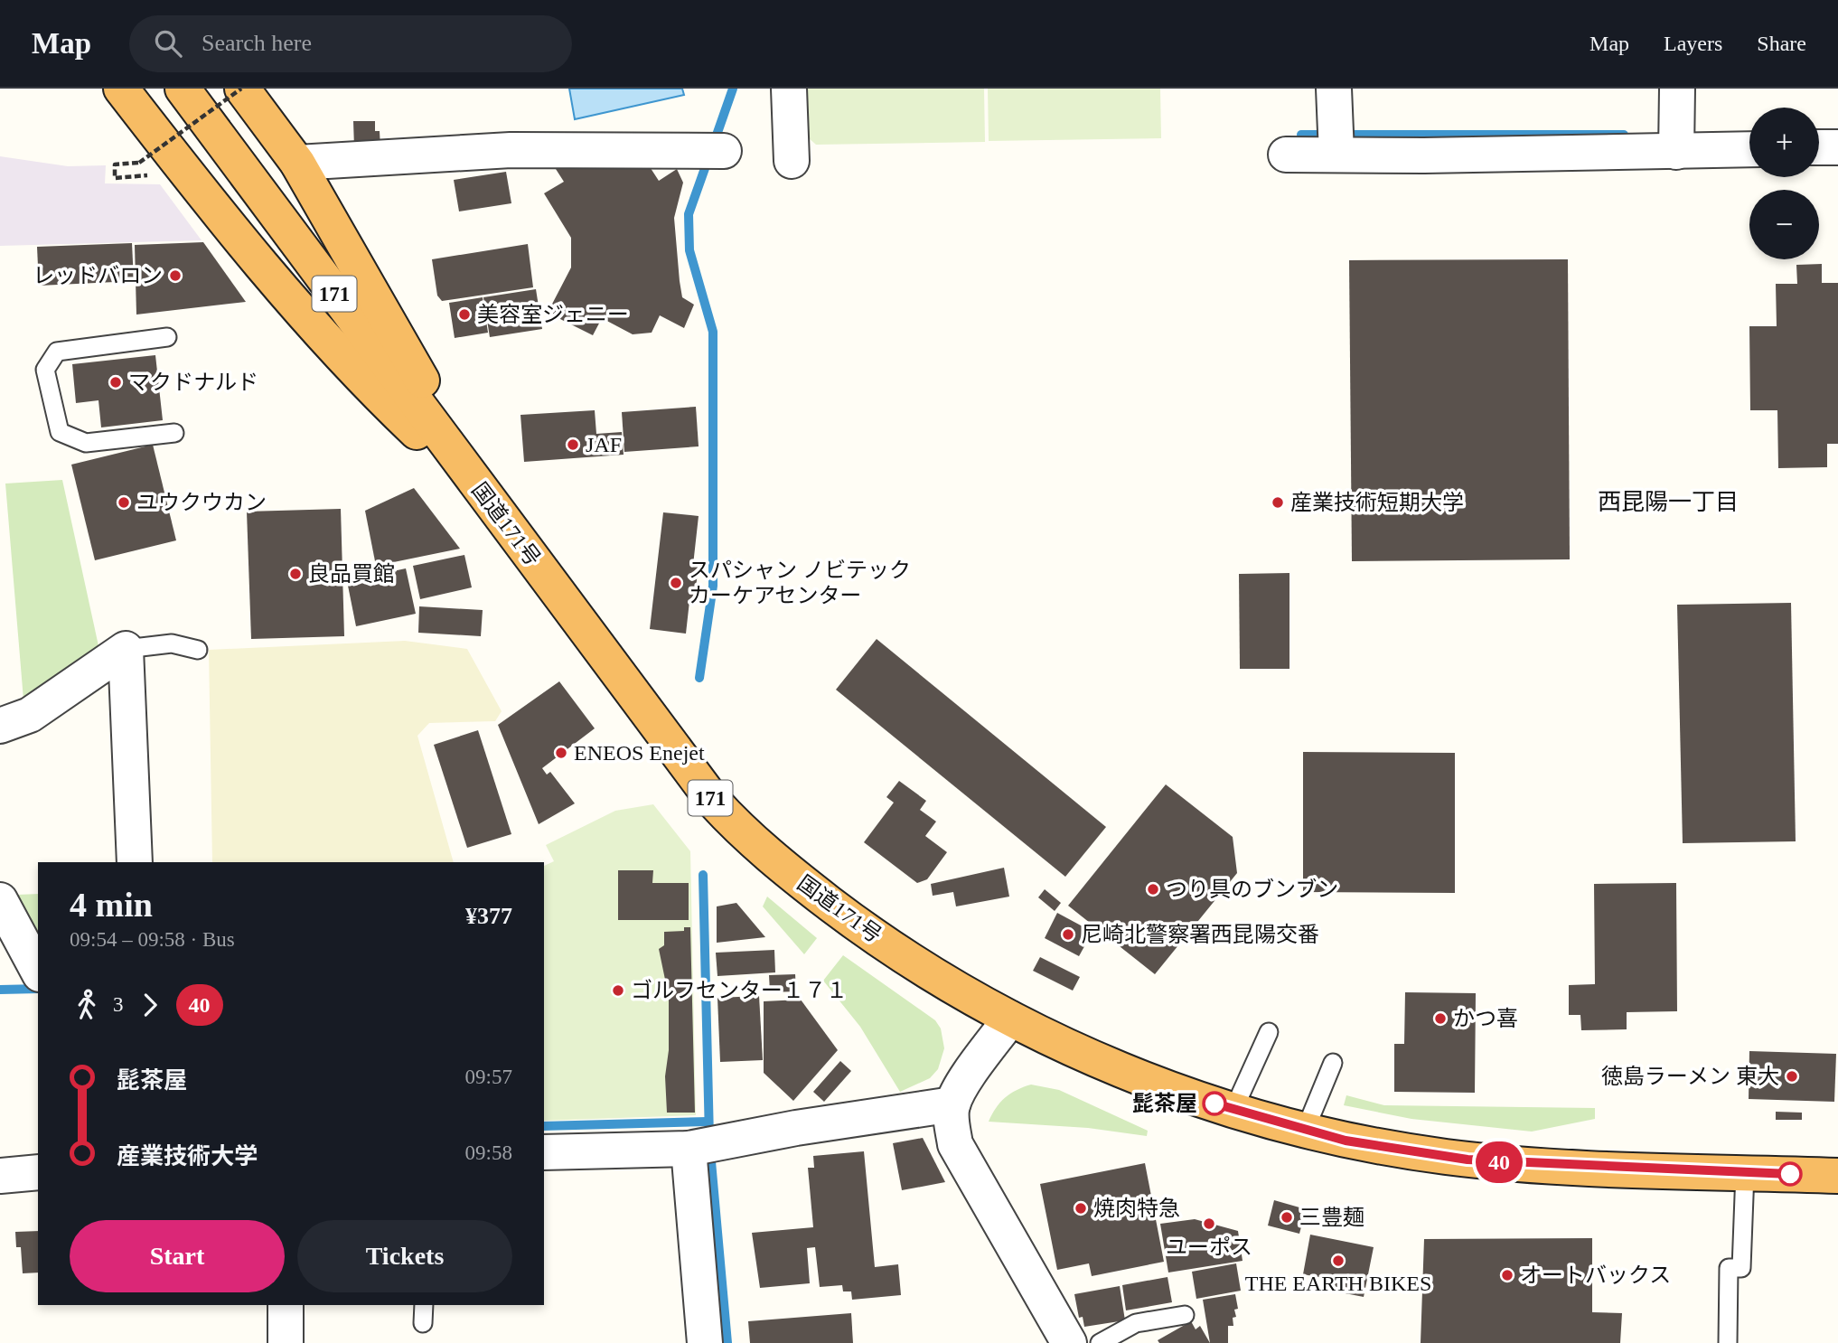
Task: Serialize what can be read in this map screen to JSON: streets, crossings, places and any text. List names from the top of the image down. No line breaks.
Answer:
{"streets":{"highway":["171","国道171号"]},"districts":["西昆陽一丁目"],"places":["レッドバロン","美容室ジェニー","マクドナルド","JAF","ユウクウカン","産業技術短期大学","良品買館","スパシャン ノビテック カーケアセンター","ENEOS Enejet","つり具のブンブン","尼崎北警察署西昆陽交番","ゴルフセンター１７１","かつ喜","徳島ラーメン 東大","髭茶屋","焼肉特急","三豊麺","ユーポス","THE EARTH BIKES","オートバックス"],"lines":["bus line 40"],"page":{"header":"Map","search":"Search here","nav":["Map","Layers","Share"],"on_map":"40","map_buttons":["+","−"],"heading":["4 min","09:54 – 09:58 · Bus","¥377"],"legs":["3","40"],"list":[{"name":"髭茶屋","value":"09:57"},{"name":"産業技術大学","value":"09:58"}],"buttons":["Start","Tickets"]}}
